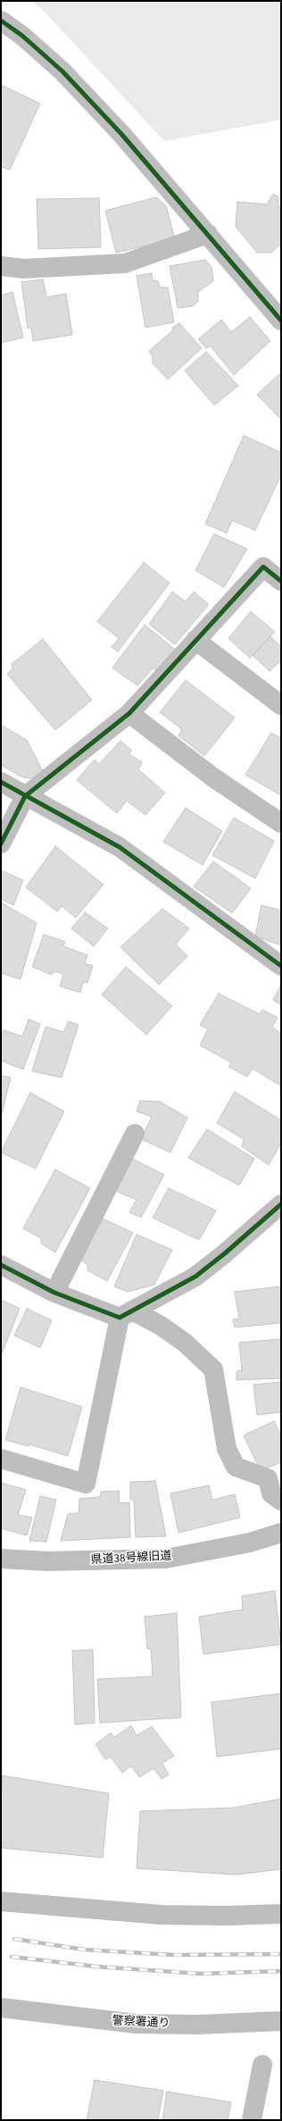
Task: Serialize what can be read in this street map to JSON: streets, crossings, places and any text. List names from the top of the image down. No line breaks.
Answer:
{"streets":{"main road":["県道38号線旧道","警察署通り"]}}
